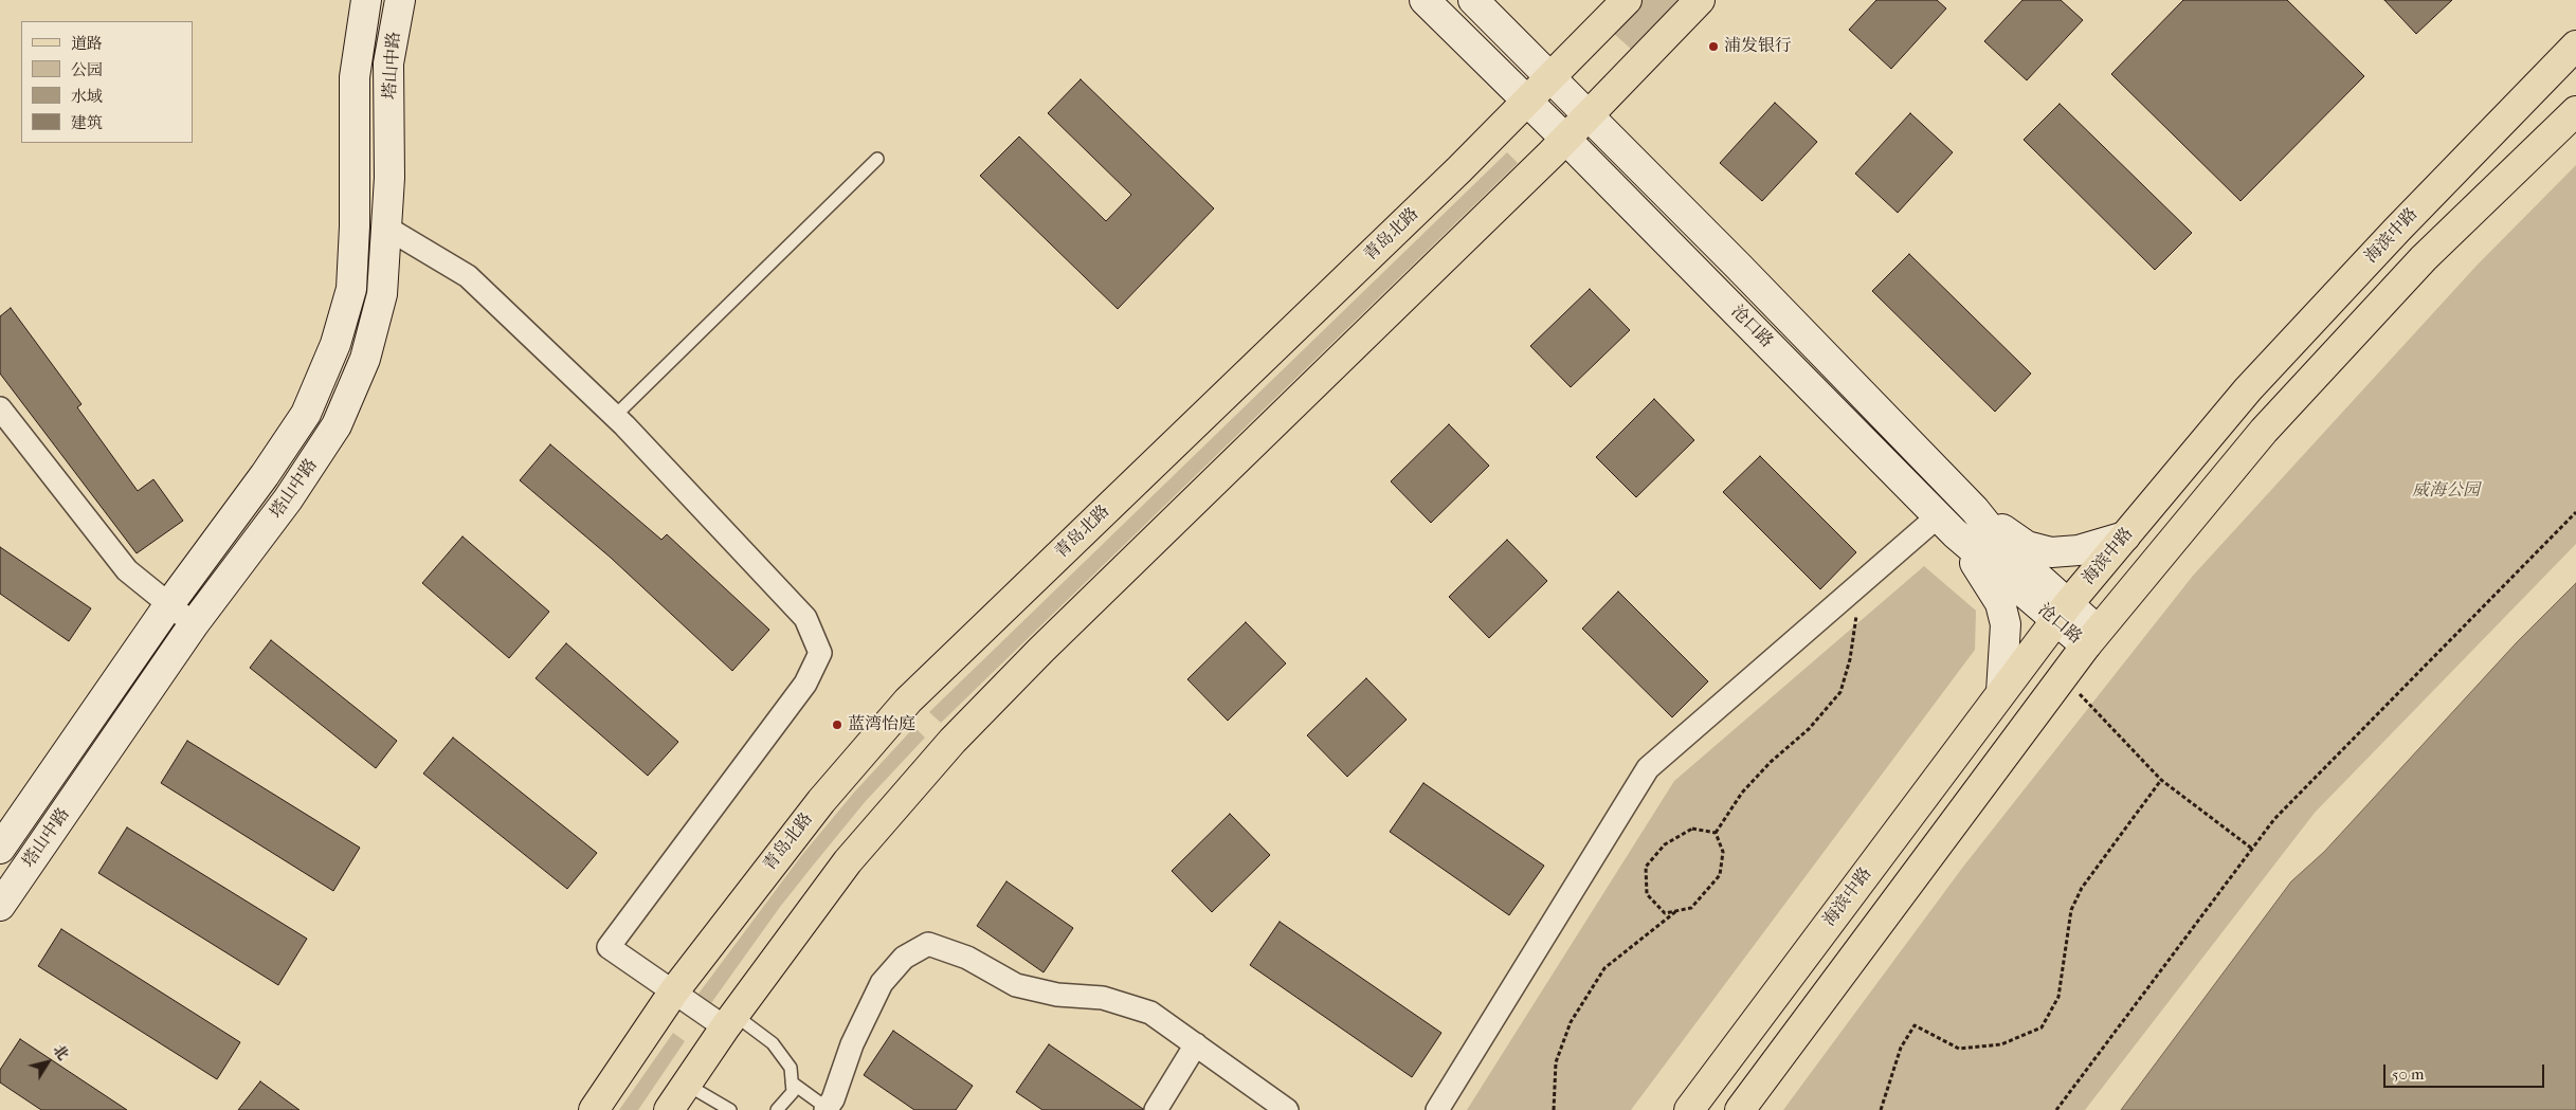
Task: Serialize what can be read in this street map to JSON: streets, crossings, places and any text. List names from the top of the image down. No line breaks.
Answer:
{"streets":{"main road":["塔山中路","青岛北路","海滨中路","沧口路"]},"crossings":[["青岛北路","沧口路"],["海滨中路","沧口路"]],"parks":["威海公园"],"places":["浦发银行","蓝湾怡庭"],"legend":["道路","公园","水域","建筑"],"scale_bar":"50 m","north":"top right"}
